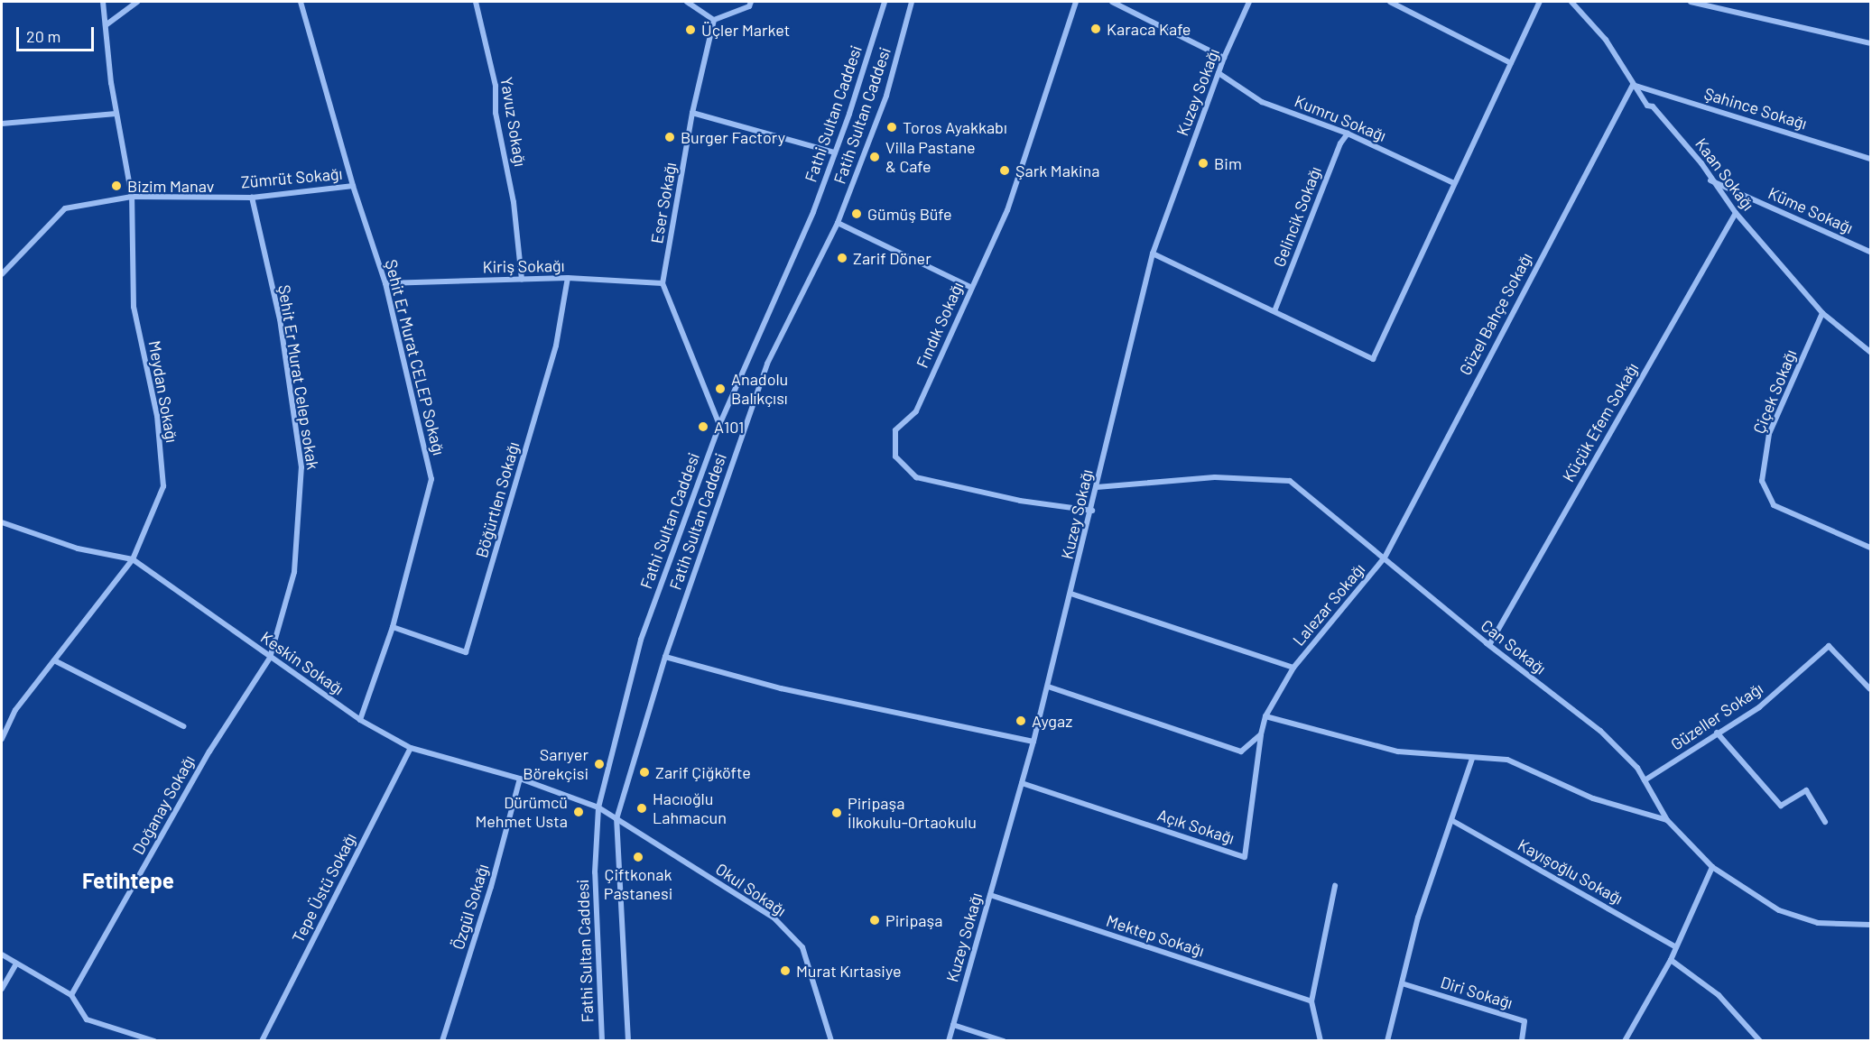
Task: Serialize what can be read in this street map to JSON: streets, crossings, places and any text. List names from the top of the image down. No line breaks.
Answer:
{"streets":{"street":["Kuzey Sokağı","Şahince Sokağı","Fathi Sultan Caddesi","Fatih Sultan Caddesi","Kumru Sokağı","Yavuz Sokağı","Kaan Sokağı","Zümrüt Sokağı","Eser Sokağı","Küme Sokağı","Gelincik Sokağı","Kiriş Sokağı","Güzel Bahçe Sokağı","Fındık Sokağı","Şehit Er Murat CELEP Sokağı","Şehit Er Murat Celep sokak","Meydan Sokağı","Çiçek Sokağı","Küçük Efem Sokağı","Böğürtlen Sokağı","Lalezar Sokağı","Can Sokağı","Keskin Sokağı","Güzeller Sokağı","Doğanay Sokağı","Açık Sokağı","Kayışoğlu Sokağı","Tepe Üstü Sokağı","Okul Sokağı","Özgül Sokağı","Mektep Sokağı","Diri Sokağı"]},"crossings":[["Kuzey Sokağı","Kumru Sokağı"],["Kuzey Sokağı","Fındık Sokağı"],["Kuzey Sokağı","Can Sokağı"],["Kuzey Sokağı","Açık Sokağı"],["Kuzey Sokağı","Mektep Sokağı"],["Şahince Sokağı","Kaan Sokağı"],["Şahince Sokağı","Güzel Bahçe Sokağı"],["Fathi Sultan Caddesi","Keskin Sokağı"],["Fathi Sultan Caddesi","Okul Sokağı"],["Fatih Sultan Caddesi","Okul Sokağı"],["Kumru Sokağı","Gelincik Sokağı"],["Yavuz Sokağı","Kiriş Sokağı"],["Kaan Sokağı","Küme Sokağı"],["Kaan Sokağı","Güzel Bahçe Sokağı"],["Kaan Sokağı","Çiçek Sokağı"],["Kaan Sokağı","Küçük Efem Sokağı"],["Zümrüt Sokağı","Şehit Er Murat CELEP Sokağı"],["Zümrüt Sokağı","Şehit Er Murat Celep sokak"],["Zümrüt Sokağı","Meydan Sokağı"],["Eser Sokağı","Kiriş Sokağı"],["Kiriş Sokağı","Şehit Er Murat CELEP Sokağı"],["Kiriş Sokağı","Böğürtlen Sokağı"],["Güzel Bahçe Sokağı","Lalezar Sokağı"],["Güzel Bahçe Sokağı","Can Sokağı"],["Şehit Er Murat CELEP Sokağı","Böğürtlen Sokağı"],["Şehit Er Murat CELEP Sokağı","Keskin Sokağı"],["Şehit Er Murat Celep sokak","Keskin Sokağı"],["Şehit Er Murat Celep sokak","Doğanay Sokağı"],["Meydan Sokağı","Keskin Sokağı"],["Küçük Efem Sokağı","Can Sokağı"],["Lalezar Sokağı","Can Sokağı"],["Lalezar Sokağı","Açık Sokağı"],["Can Sokağı","Güzeller Sokağı"],["Keskin Sokağı","Doğanay Sokağı"],["Keskin Sokağı","Tepe Üstü Sokağı"],["Keskin Sokağı","Okul Sokağı"],["Keskin Sokağı","Özgül Sokağı"]],"districts":["Fetihtepe"],"places":["Karaca Kafe","Üçler Market","Toros Ayakkabı","Burger Factory","Villa Pastane & Cafe","Bim","Şark Makina","Bizim Manav","Gümüş Büfe","Zarif Döner","Anadolu Balıkçısı","A101","Aygaz","Sarıyer Börekçisi","Zarif Çiğköfte","Hacıoğlu Lahmacun","Dürümcü Mehmet Usta","Piripaşa İlkokulu-Ortaokulu","Çiftkonak Pastanesi","Piripaşa","Murat Kırtasiye"],"scale_bar":"20 m"}
